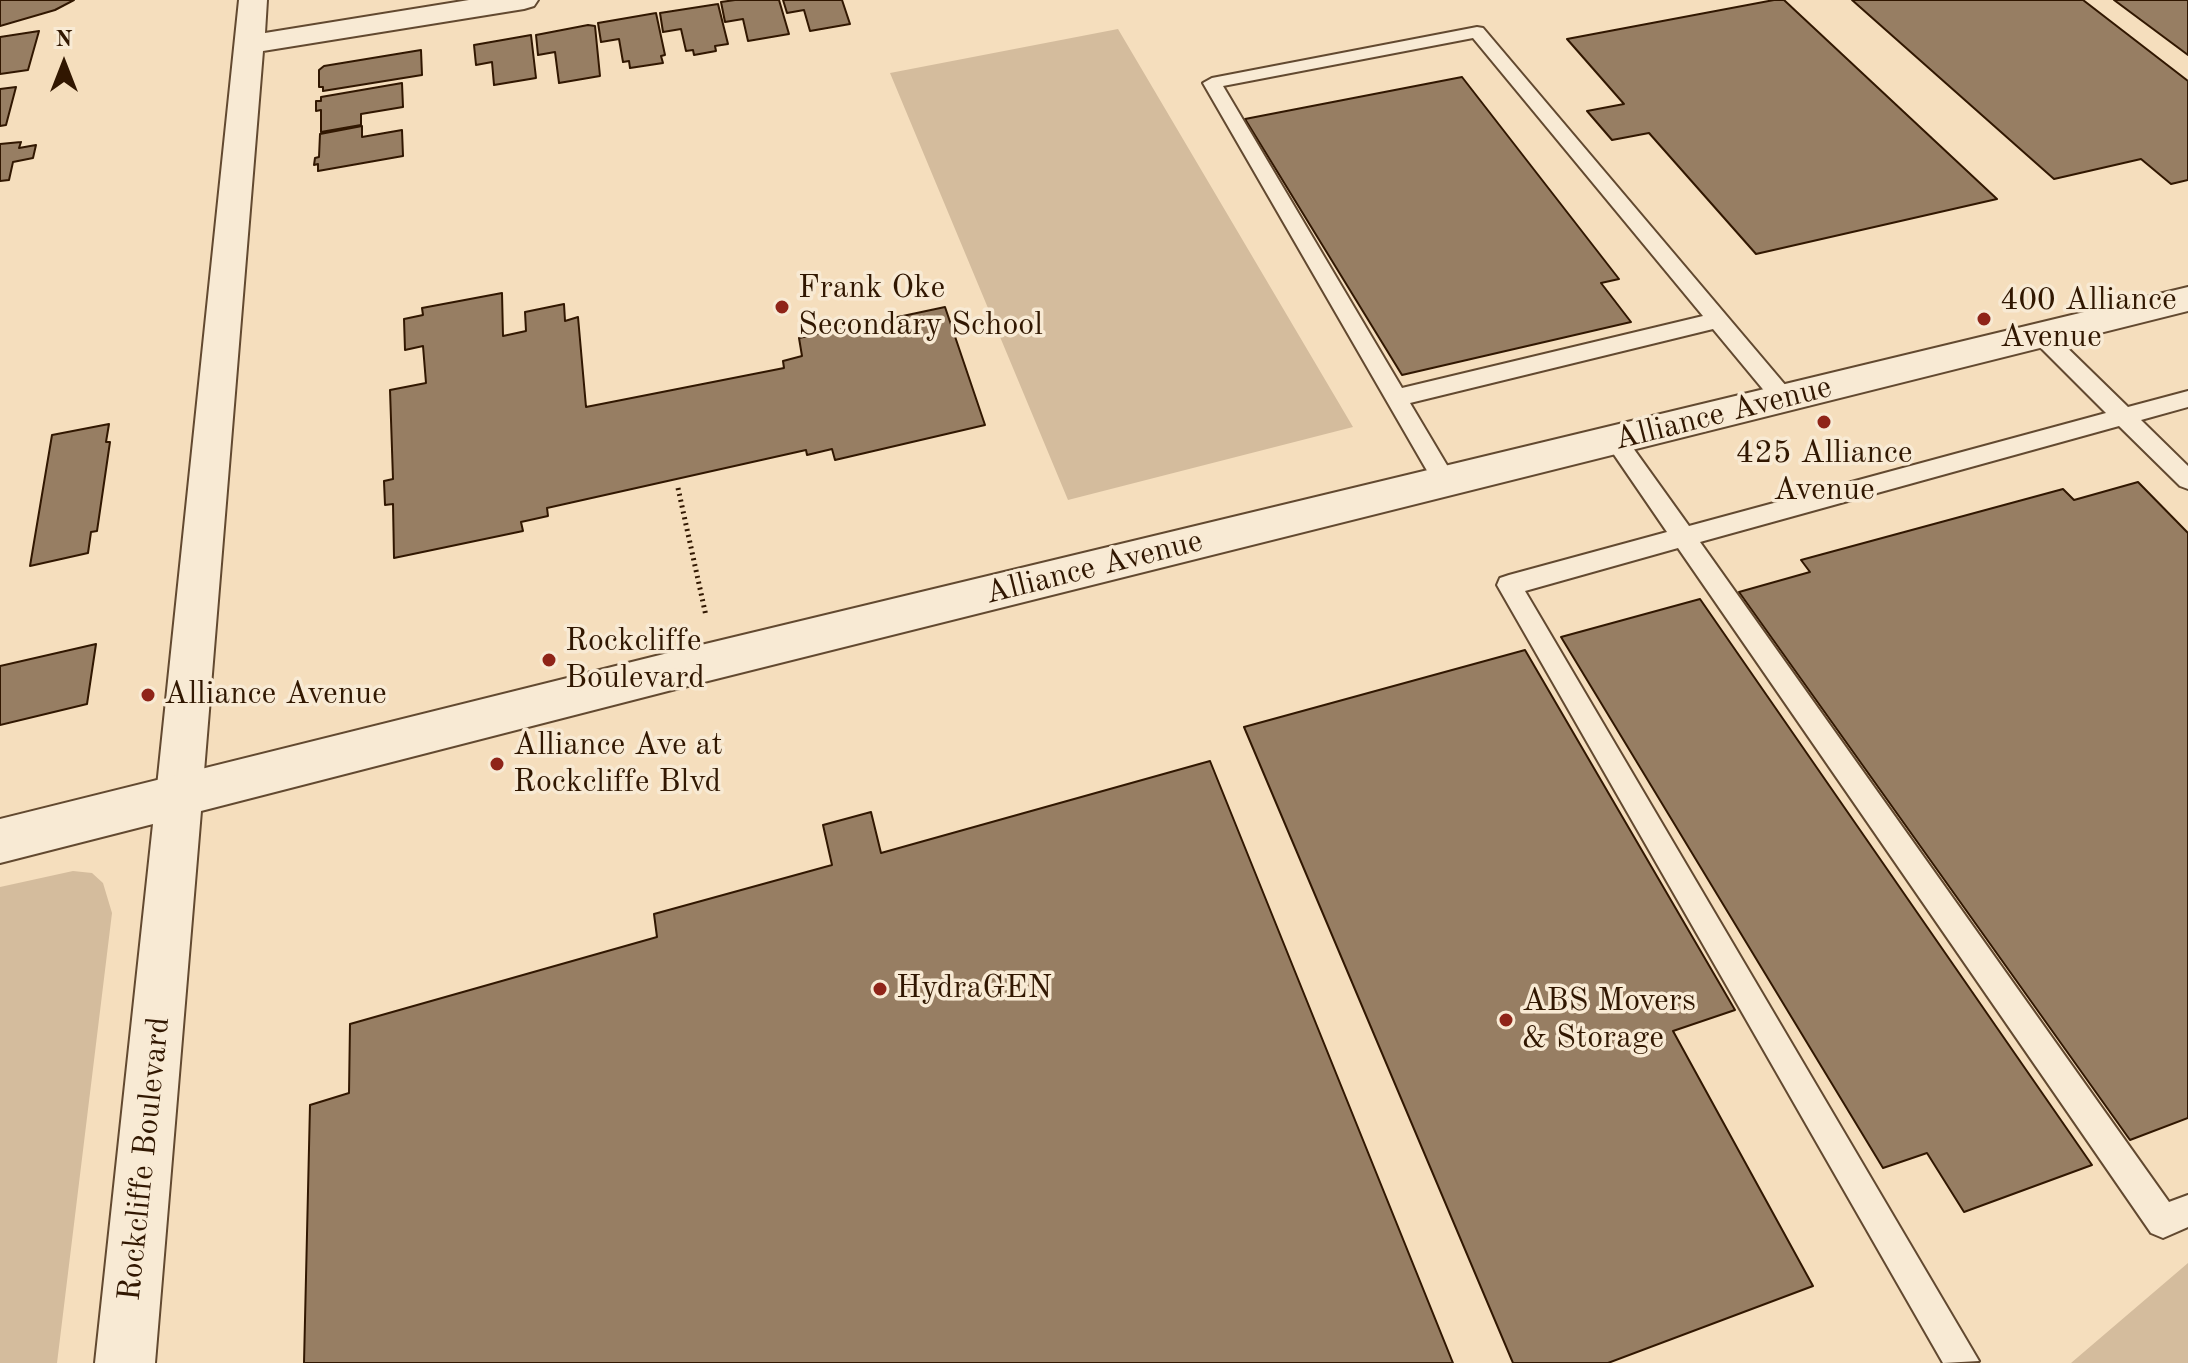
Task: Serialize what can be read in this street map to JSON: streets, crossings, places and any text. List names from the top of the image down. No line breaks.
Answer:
{"streets":{"street":["Alliance Avenue","Rockcliffe Boulevard"]},"crossings":[["Alliance Avenue","Rockcliffe Boulevard"]],"places":["Frank Oke Secondary School","400 Alliance Avenue","425 Alliance Avenue","Rockcliffe Boulevard","Alliance Avenue","Alliance Ave at Rockcliffe Blvd","HydraGEN","ABS Movers & Storage"],"north":"top"}
